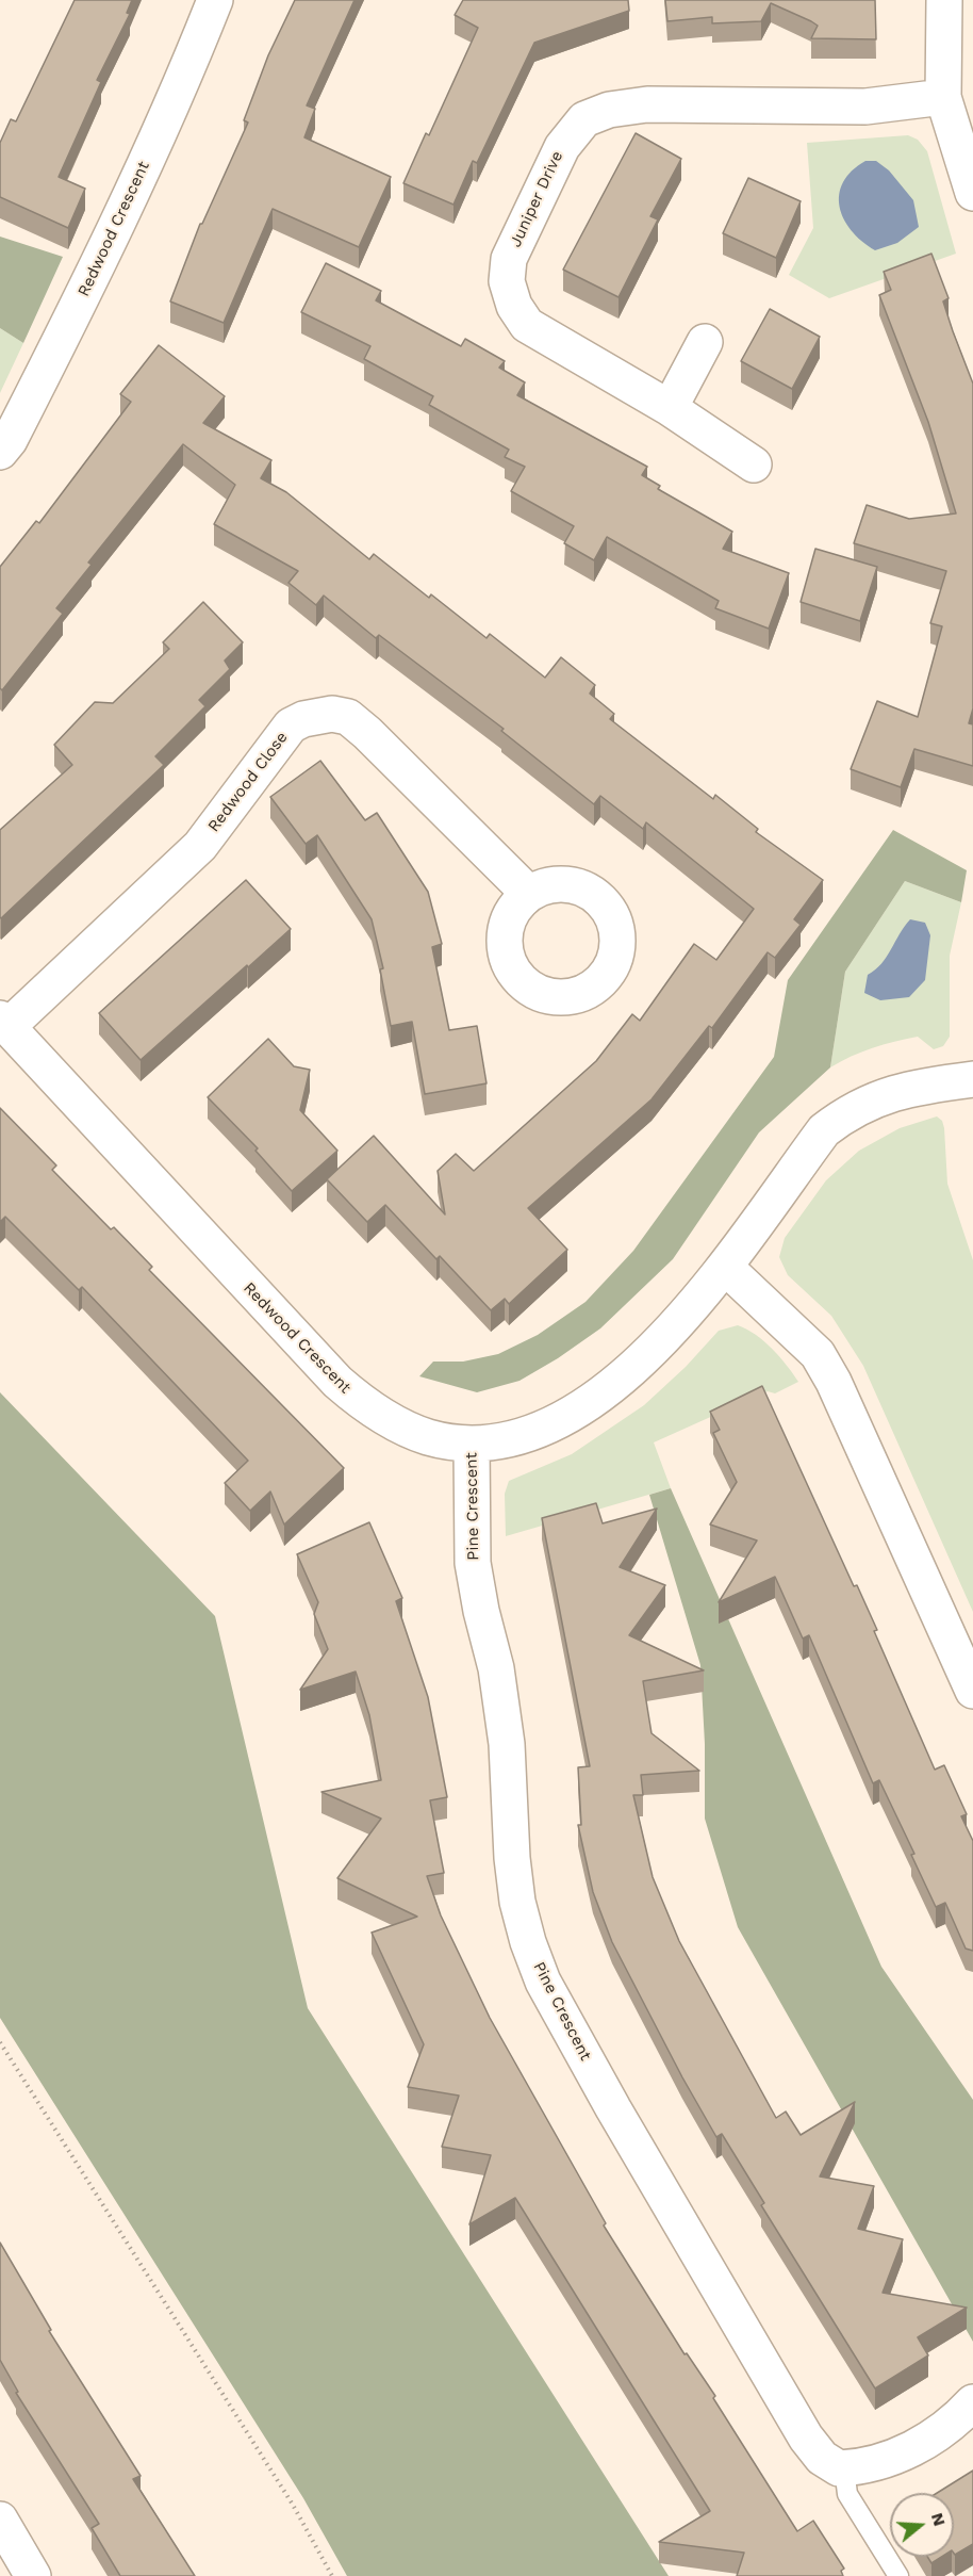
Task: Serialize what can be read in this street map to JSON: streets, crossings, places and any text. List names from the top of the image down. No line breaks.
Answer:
{"streets":{"street":["Juniper Drive","Redwood Crescent","Redwood Close","Pine Crescent"]},"crossings":[["Redwood Crescent","Redwood Close"],["Redwood Crescent","Pine Crescent"]],"north":"right"}
